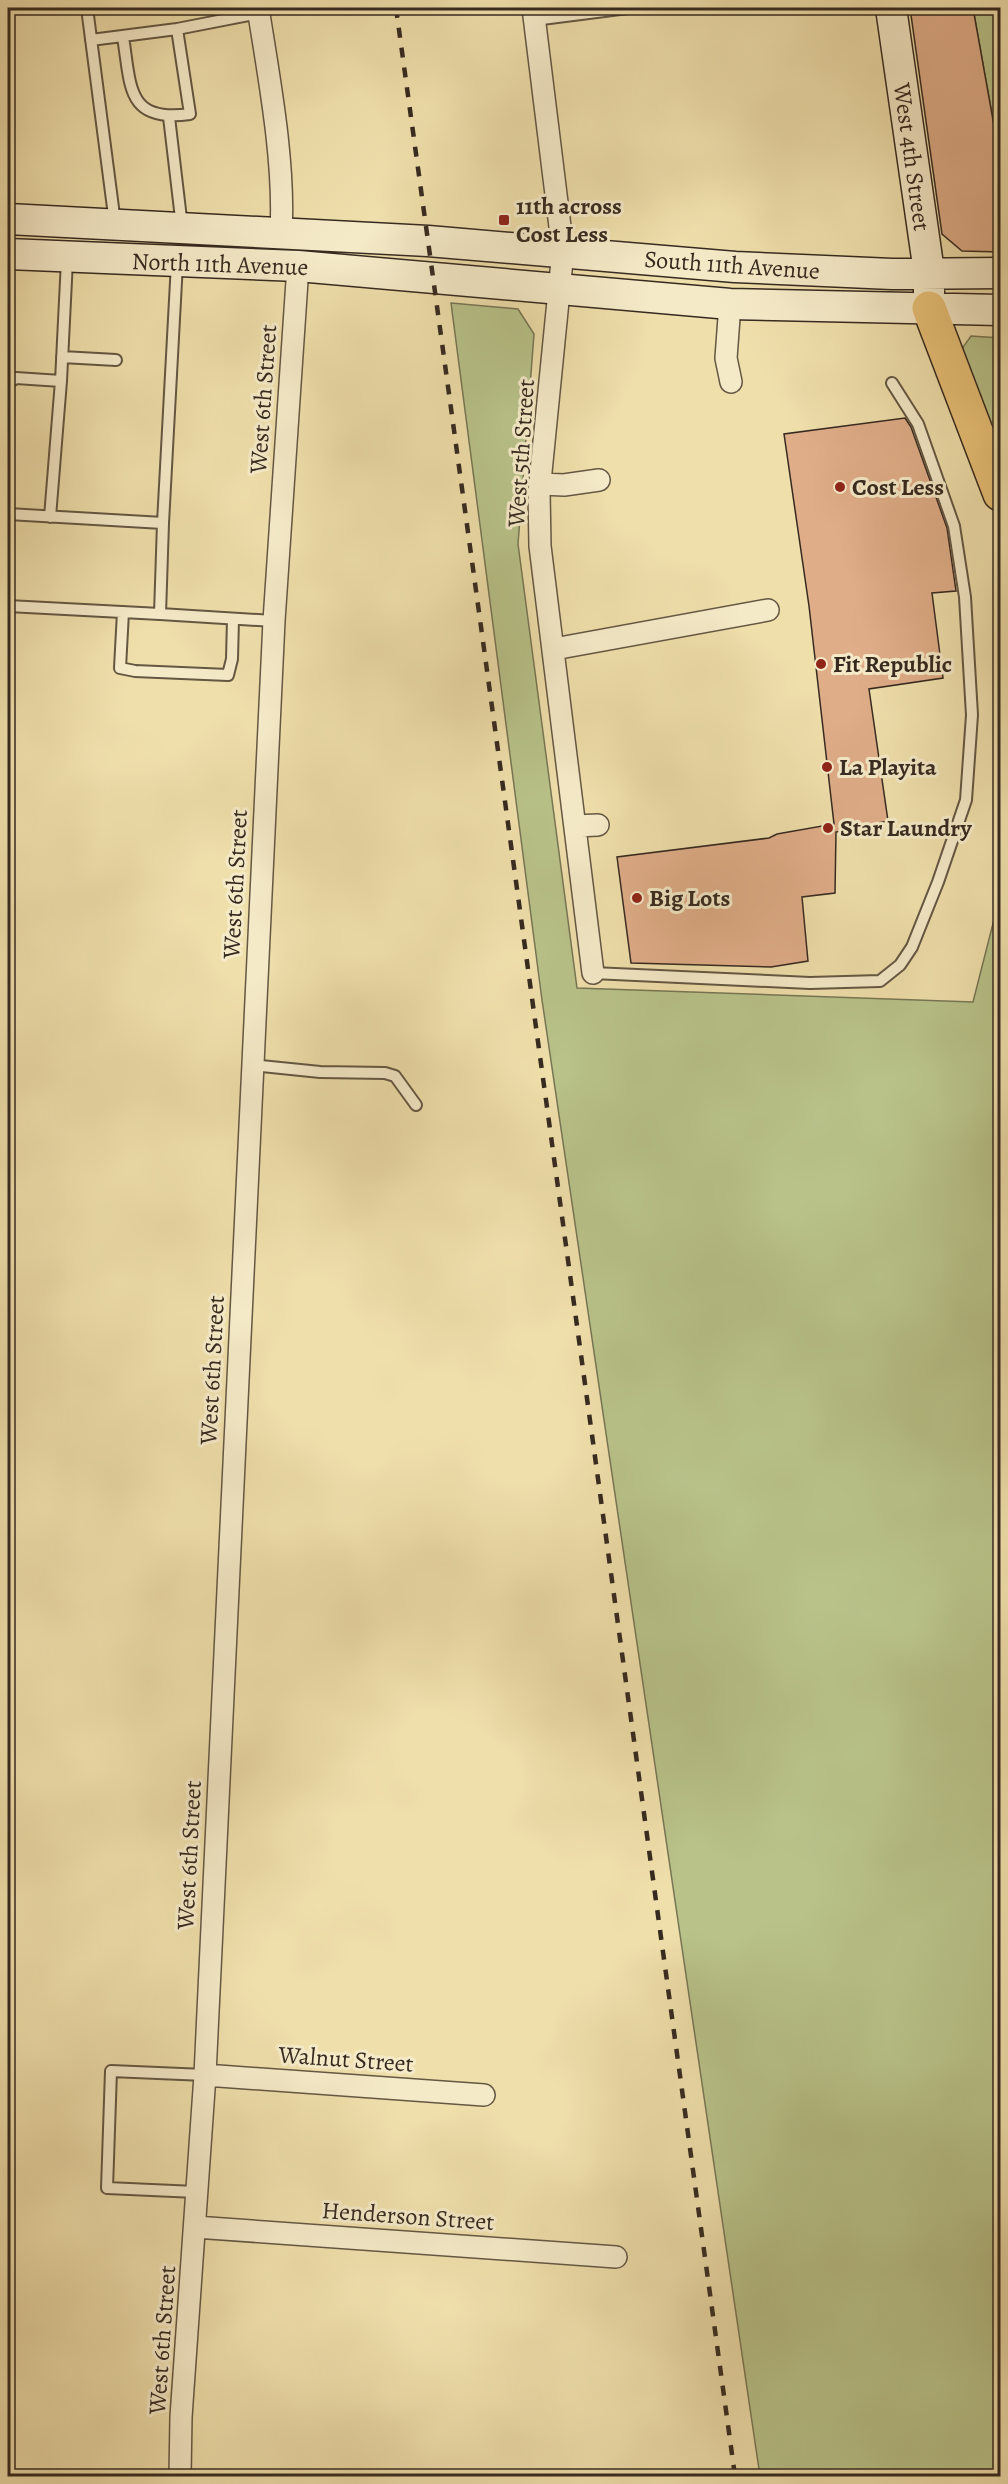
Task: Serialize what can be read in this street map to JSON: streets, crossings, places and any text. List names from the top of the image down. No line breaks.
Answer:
{"streets":{"main road":["West 4th Street","North 11th Avenue","South 11th Avenue"],"street":["West 6th Street","West 5th Street","Walnut Street","Henderson Street"]},"crossings":[["West 4th Street","South 11th Avenue"],["North 11th Avenue","South 11th Avenue"],["North 11th Avenue","West 6th Street"],["South 11th Avenue","West 5th Street"],["West 6th Street","Walnut Street"],["West 6th Street","Henderson Street"]],"places":{"transit":["11th across Cost Less"],"other":["Cost Less","Fit Republic","La Playita","Star Laundry","Big Lots"]}}
